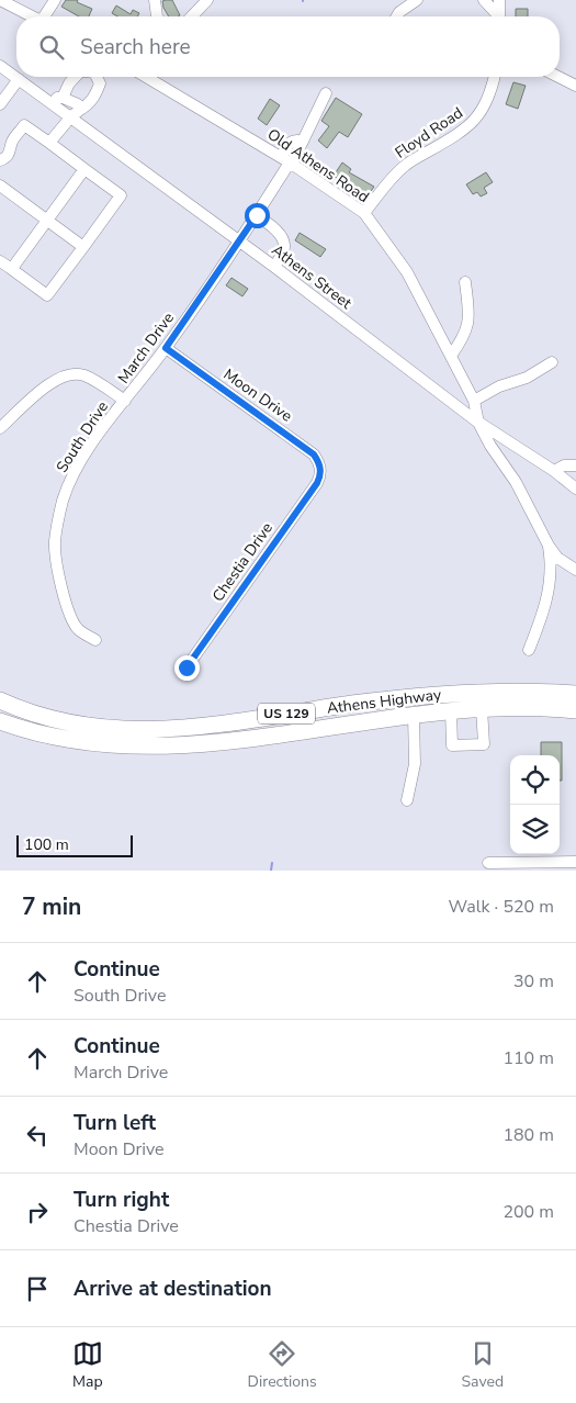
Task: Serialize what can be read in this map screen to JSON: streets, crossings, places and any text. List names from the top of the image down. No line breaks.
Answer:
{"streets":{"highway":["Athens Highway","US 129"],"street":["Floyd Road","Old Athens Road","Athens Street","March Drive","Moon Drive","South Drive","Chestia Drive"]},"crossings":[["Floyd Road","Old Athens Road"],["Old Athens Road","Athens Street"],["Athens Street","March Drive"],["March Drive","Moon Drive"],["March Drive","South Drive"],["Moon Drive","Chestia Drive"]],"scale_bar":"100 m","page":{"search":"Search here","scale":"100 m","heading":["7 min","Walk · 520 m"],"list":[["Continue","South Drive","30 m"],["Continue","March Drive","110 m"],["Turn left","Moon Drive","180 m"],["Turn right","Chestia Drive","200 m"],"Arrive at destination"],"nav":["Map","Directions","Saved"]}}
